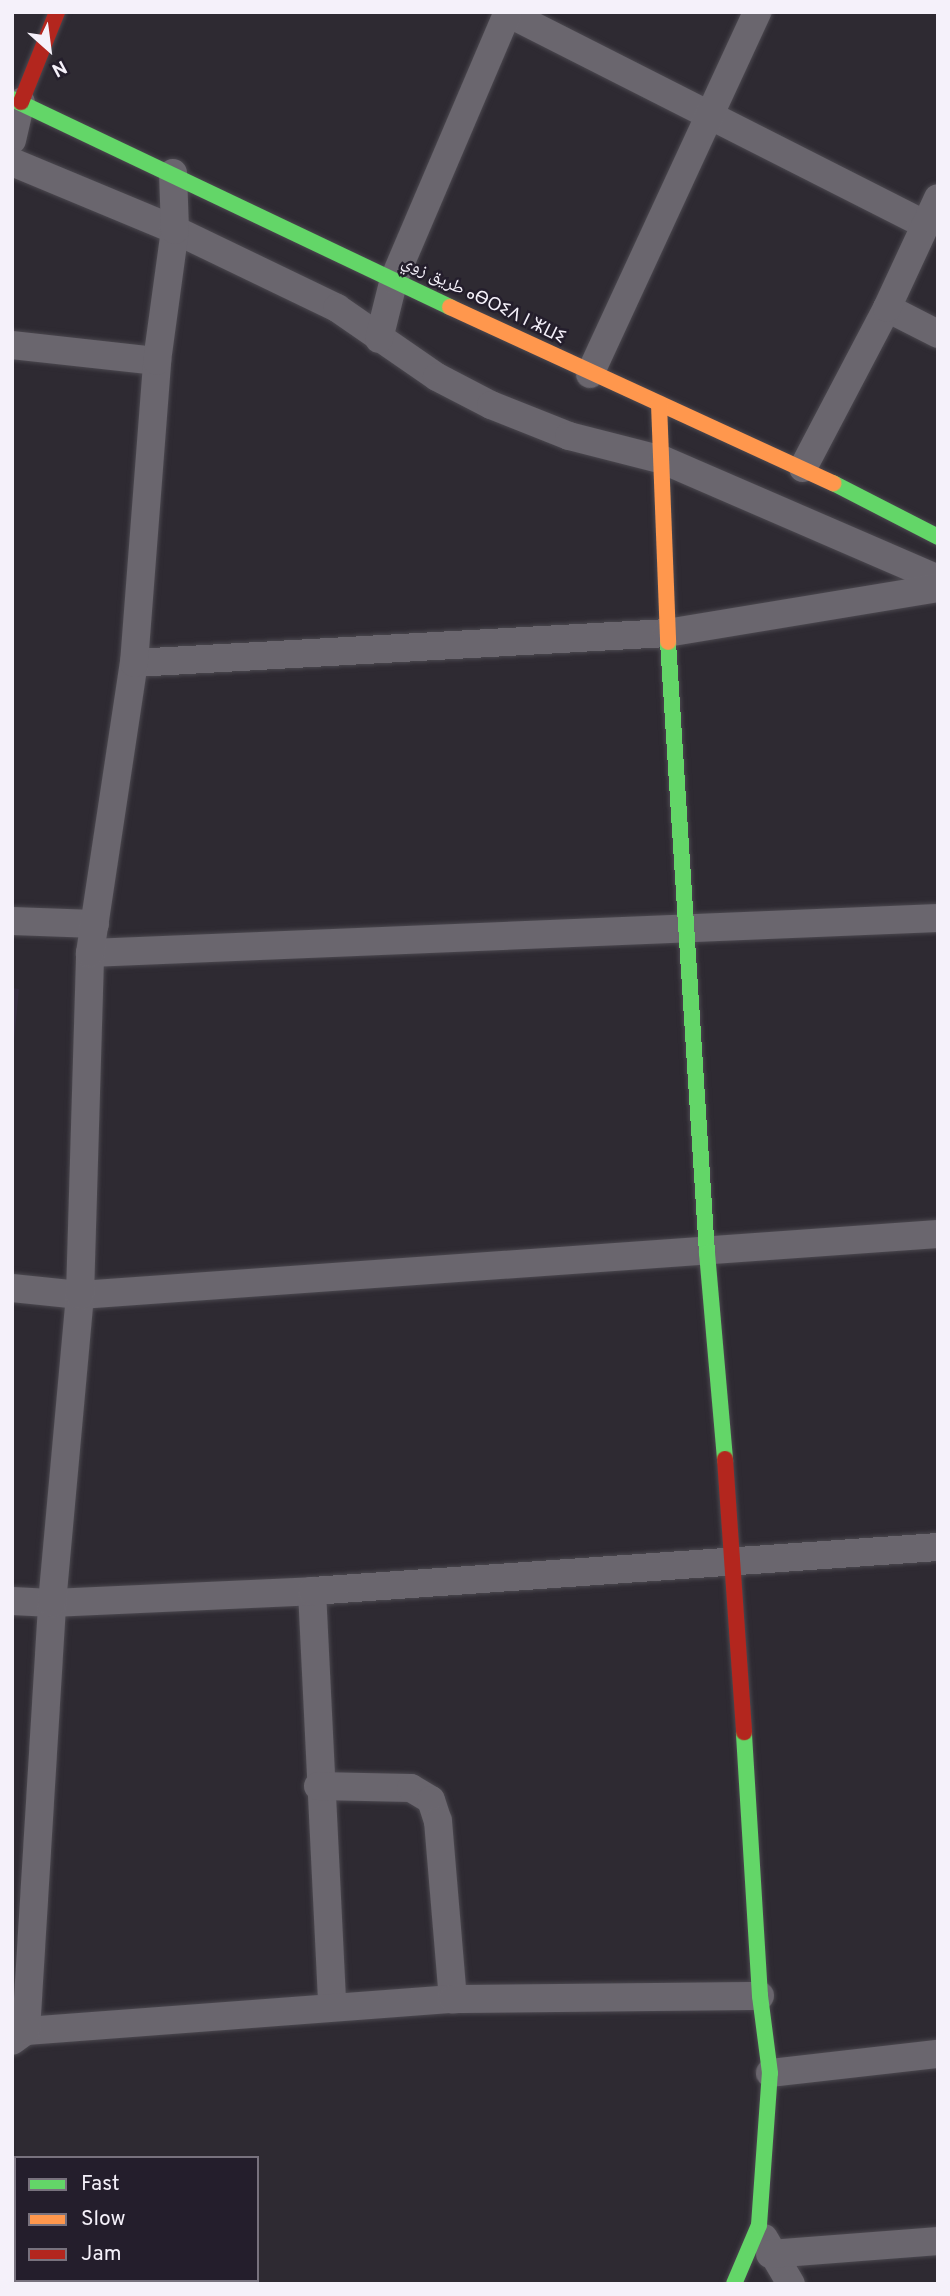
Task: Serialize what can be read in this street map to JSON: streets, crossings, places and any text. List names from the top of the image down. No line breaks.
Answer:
{"streets":{"street":["طريق زوي ⴰⴱⵔⵉⴷ ⵏ ⵣⵡⵉ"]},"legend":["Fast","Slow","Jam"],"north":"bottom right"}
